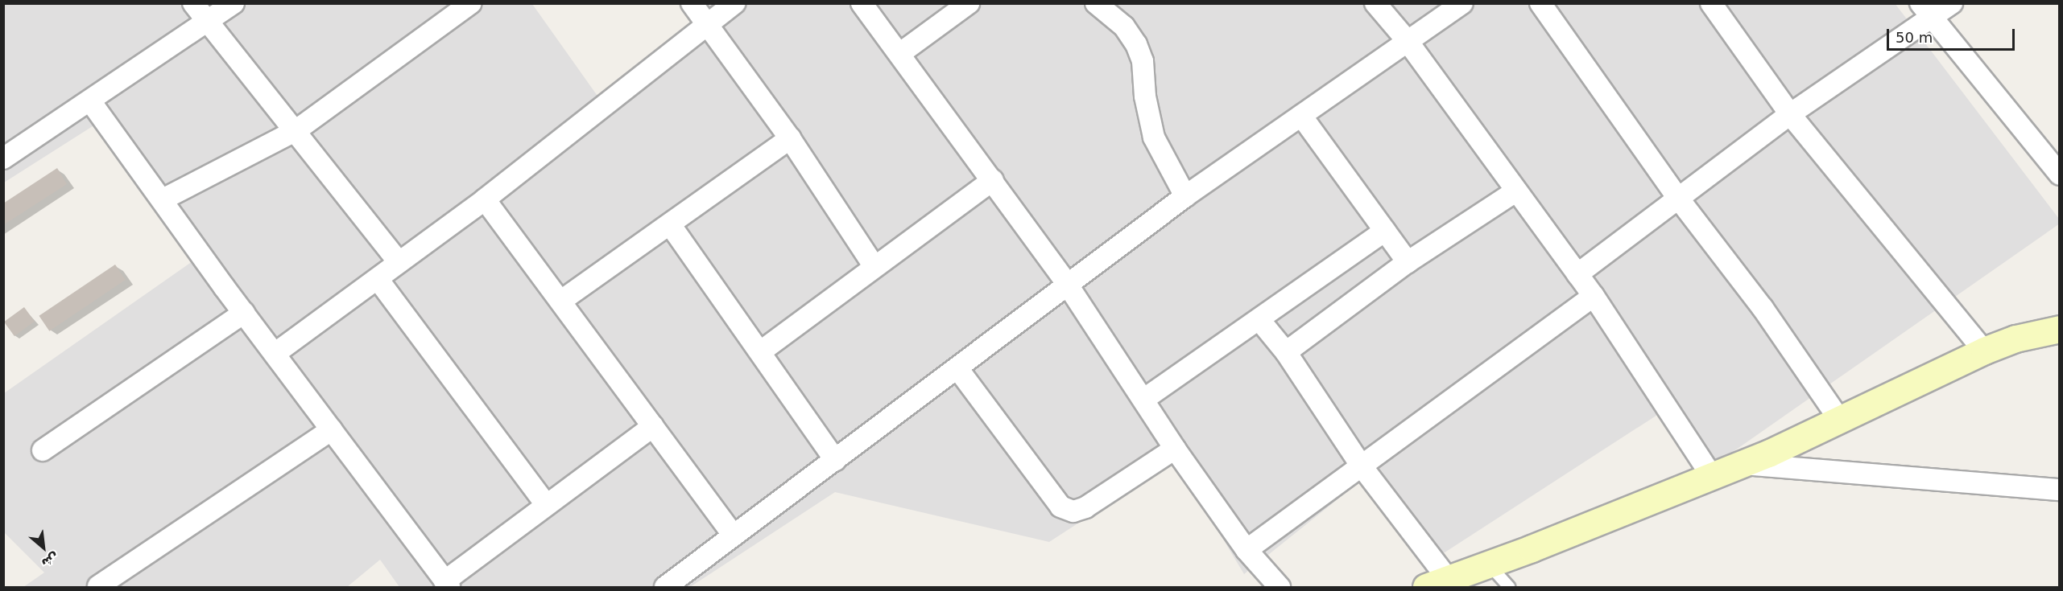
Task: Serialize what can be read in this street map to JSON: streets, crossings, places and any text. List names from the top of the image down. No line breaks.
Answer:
{"scale_bar":"50 m","north":"bottom right"}
